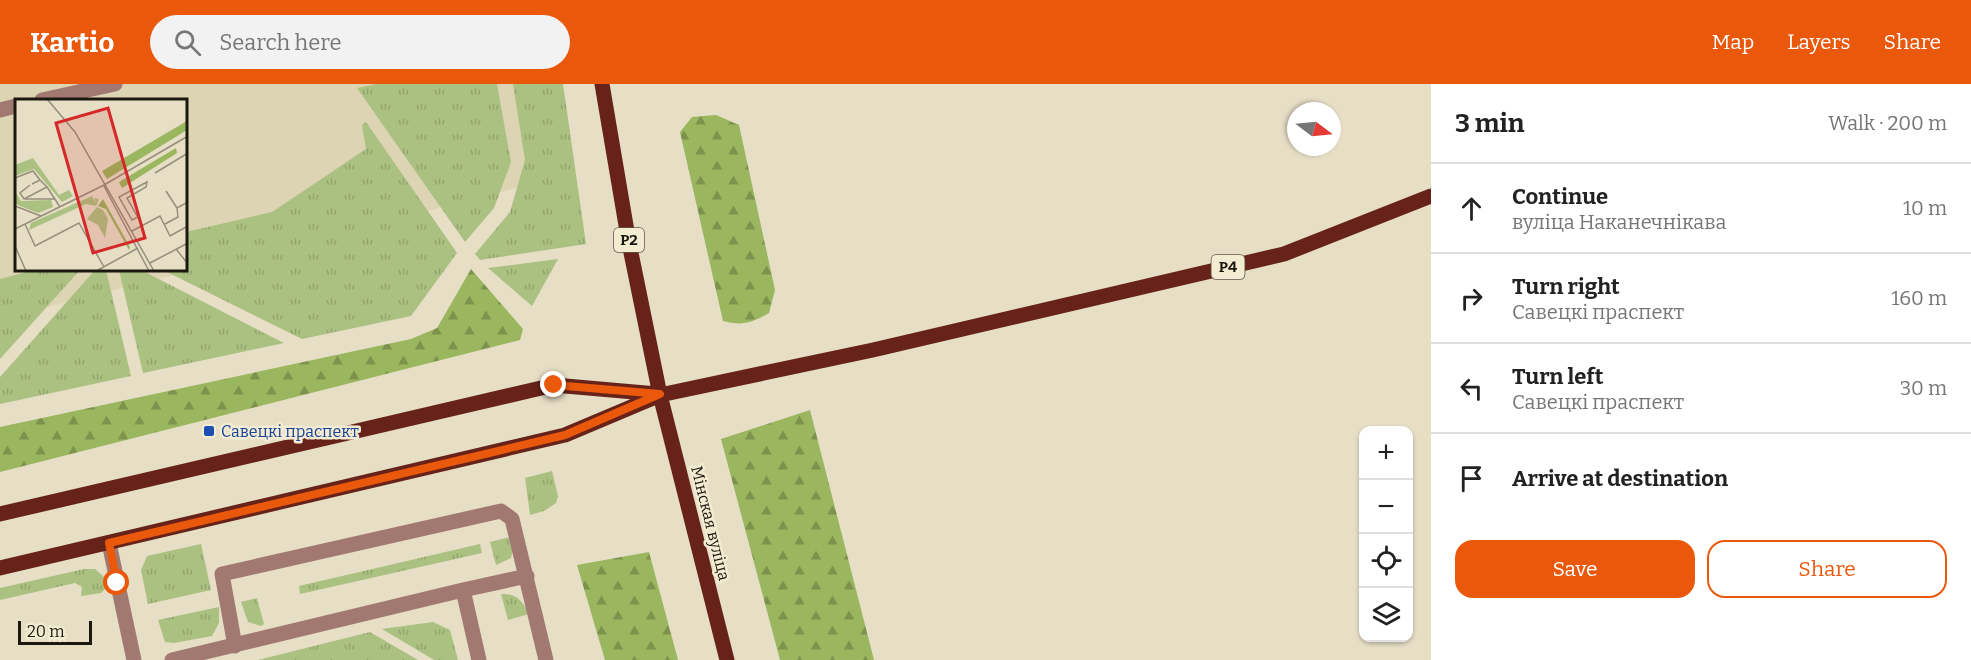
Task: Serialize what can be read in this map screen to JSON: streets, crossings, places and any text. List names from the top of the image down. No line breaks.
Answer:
{"streets":{"main road":["Р2","Р4","Мінская вуліца"]},"crossings":[["Р2","Р4"],["Р2","Мінская вуліца"],["Р4","Мінская вуліца"]],"places":{"transit":["Савецкі праспект"]},"scale_bar":"20 m","north":"right","page":{"header":"Kartio","search":"Search here","nav":["Map","Layers","Share"],"heading":["3 min","Walk · 200 m"],"list":[["Continue","вуліца Наканечнікава","10 m"],["Turn right","Савецкі праспект","160 m"],["Turn left","Савецкі праспект","30 m"],"Arrive at destination"],"map_buttons":["+","−"],"buttons":["Save","Share"],"scale":"20 m"}}
